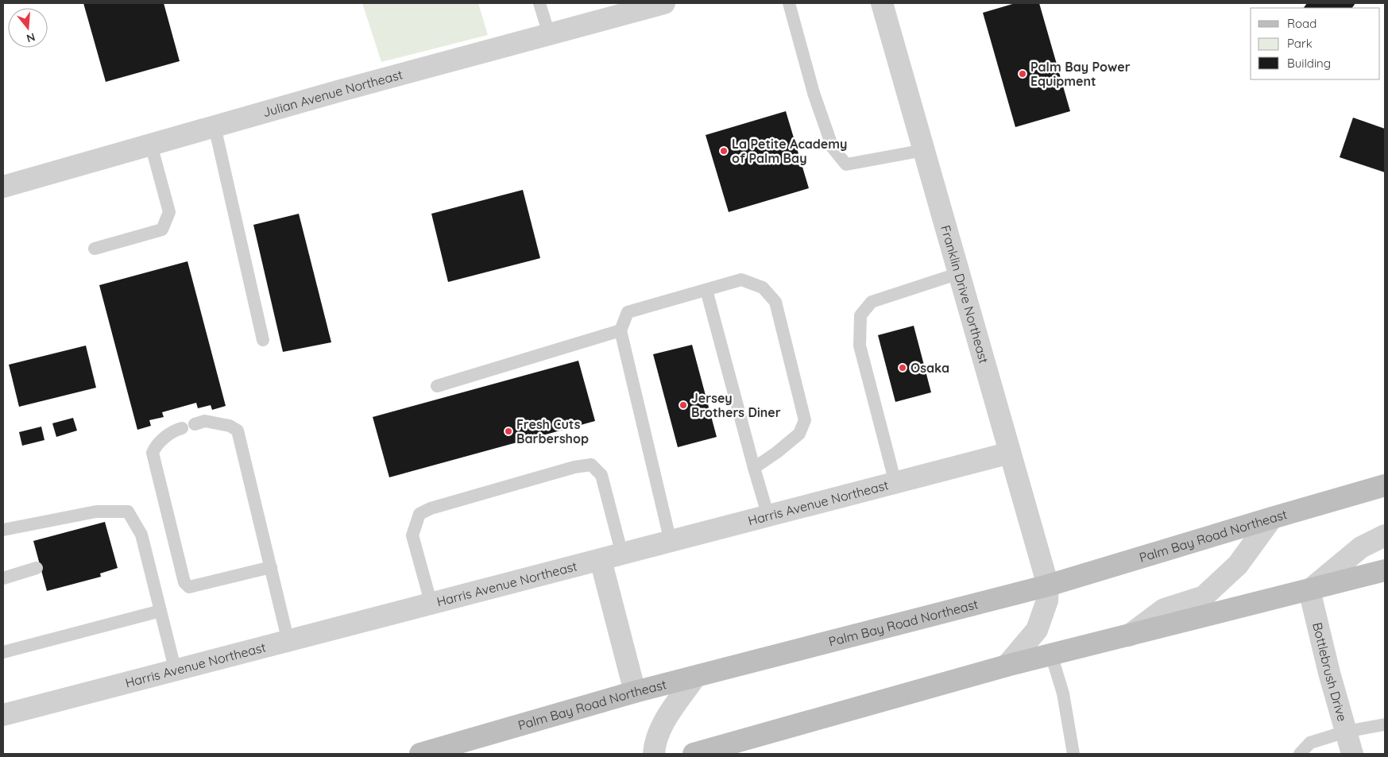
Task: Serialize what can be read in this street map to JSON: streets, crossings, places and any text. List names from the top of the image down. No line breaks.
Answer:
{"streets":{"main road":["Palm Bay Road Northeast"],"street":["Julian Avenue Northeast","Franklin Drive Northeast","Harris Avenue Northeast","Bottlebrush Drive"]},"crossings":[["Franklin Drive Northeast","Harris Avenue Northeast"],["Franklin Drive Northeast","Palm Bay Road Northeast"]],"places":["Palm Bay Power Equipment","La Petite Academy of Palm Bay","Osaka","Jersey Brothers Diner","Fresh Cuts Barbershop"],"legend":["Road","Park","Building"],"north":"bottom"}
